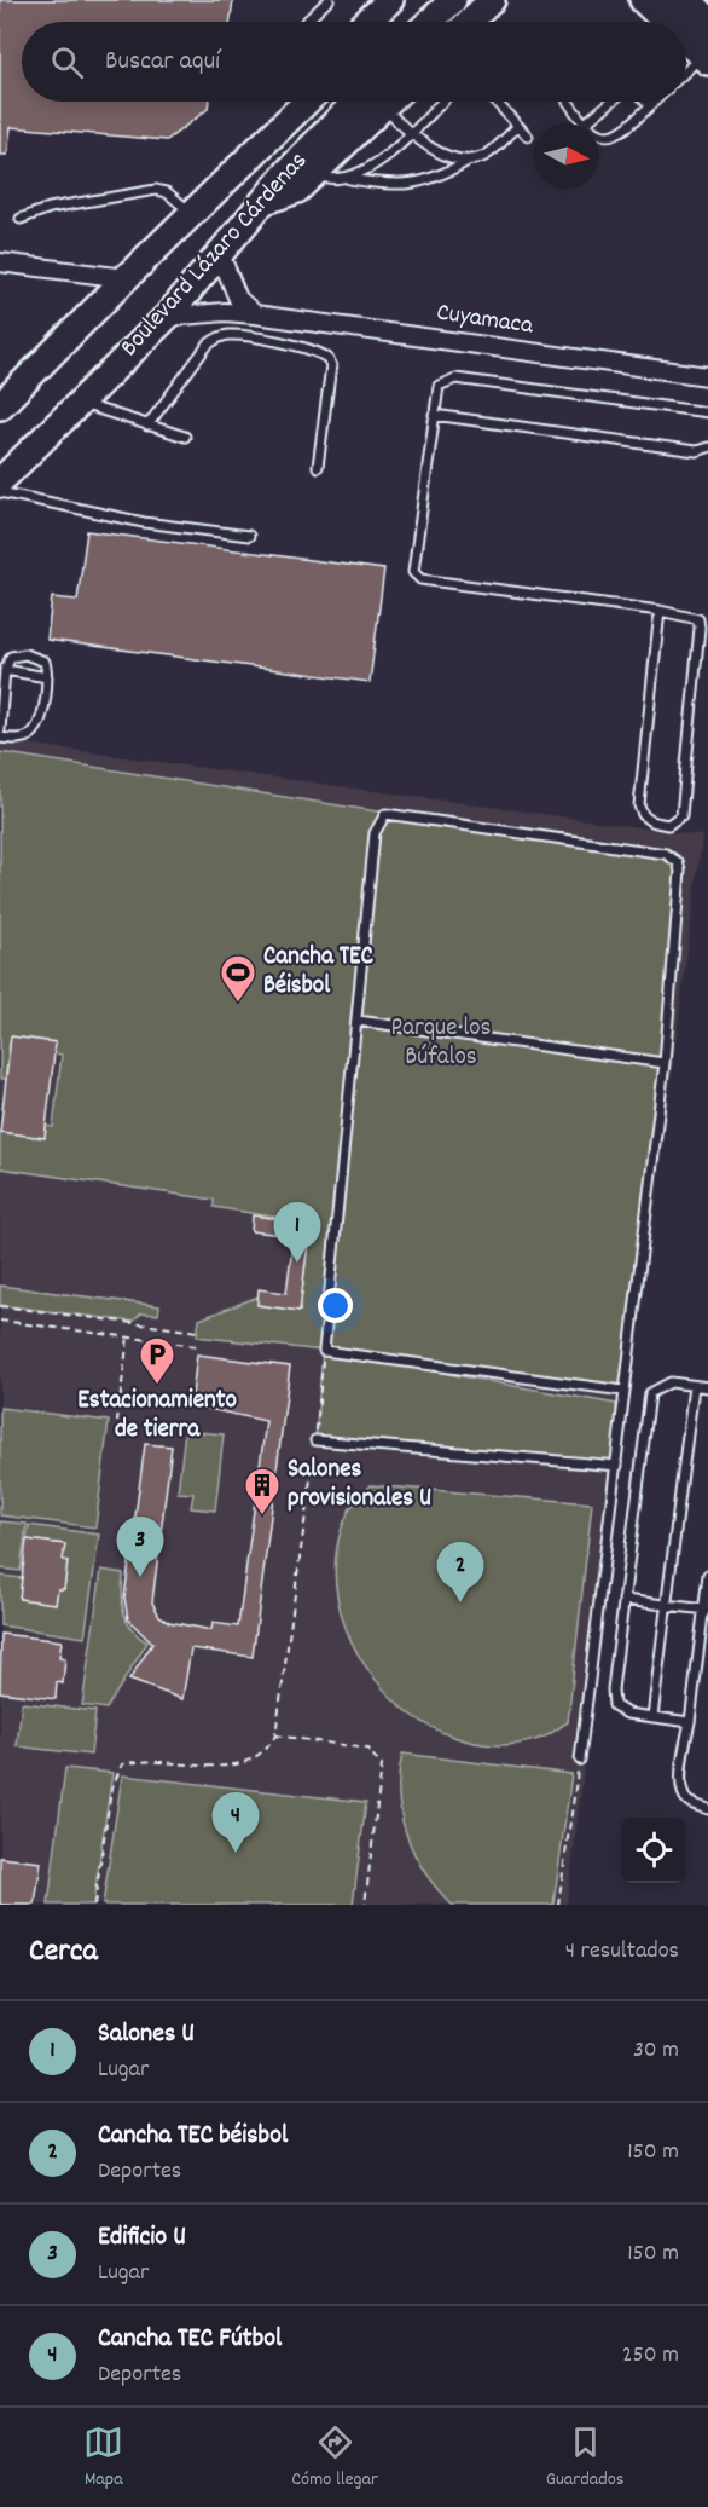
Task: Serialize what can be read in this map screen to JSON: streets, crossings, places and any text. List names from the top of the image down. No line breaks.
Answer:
{"streets":{"main road":["Boulevard Lázaro Cárdenas"],"street":["Cuyamaca"]},"crossings":[["Boulevard Lázaro Cárdenas","Cuyamaca"]],"parks":["Parque los Búfalos"],"places":{"sports":["Cancha TEC Béisbol"],"parking":["Estacionamiento de tierra"],"building":["Salones provisionales U"]},"north":"right","page":{"search":"Buscar aquí","pins":["1","3","2","4"],"heading":["Cerca","4 resultados"],"list":[{"mark":"1","name":"Salones U","note":"Lugar","value":"30 m"},{"mark":"2","name":"Cancha TEC béisbol","note":"Deportes","value":"150 m"},{"mark":"3","name":"Edificio U","note":"Lugar","value":"150 m"},{"mark":"4","name":"Cancha TEC Fútbol","note":"Deportes","value":"250 m"}],"nav":["Mapa","Cómo llegar","Guardados"]}}
